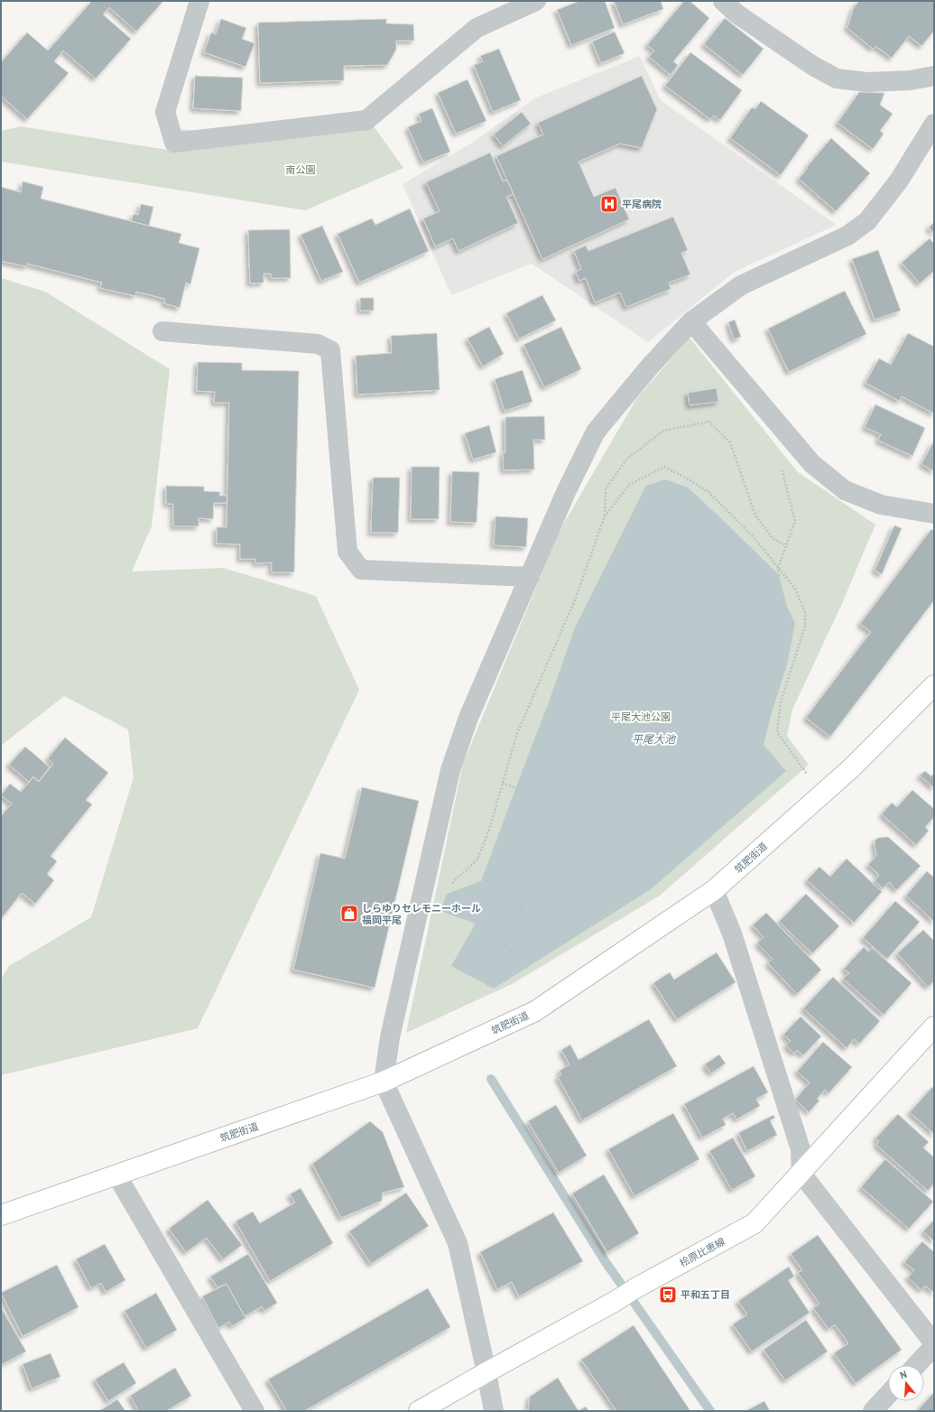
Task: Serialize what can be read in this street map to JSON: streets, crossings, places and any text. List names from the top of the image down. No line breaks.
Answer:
{"streets":{"street":["筑肥街道","桧原比恵線"]},"water":["平尾大池"],"parks":["南公園","平尾大池公園"],"places":{"hospital":["平尾病院"],"shop":["しらゆりセレモニーホール 福岡平尾"],"bus stop":["平和五丁目"]},"north":"top"}
